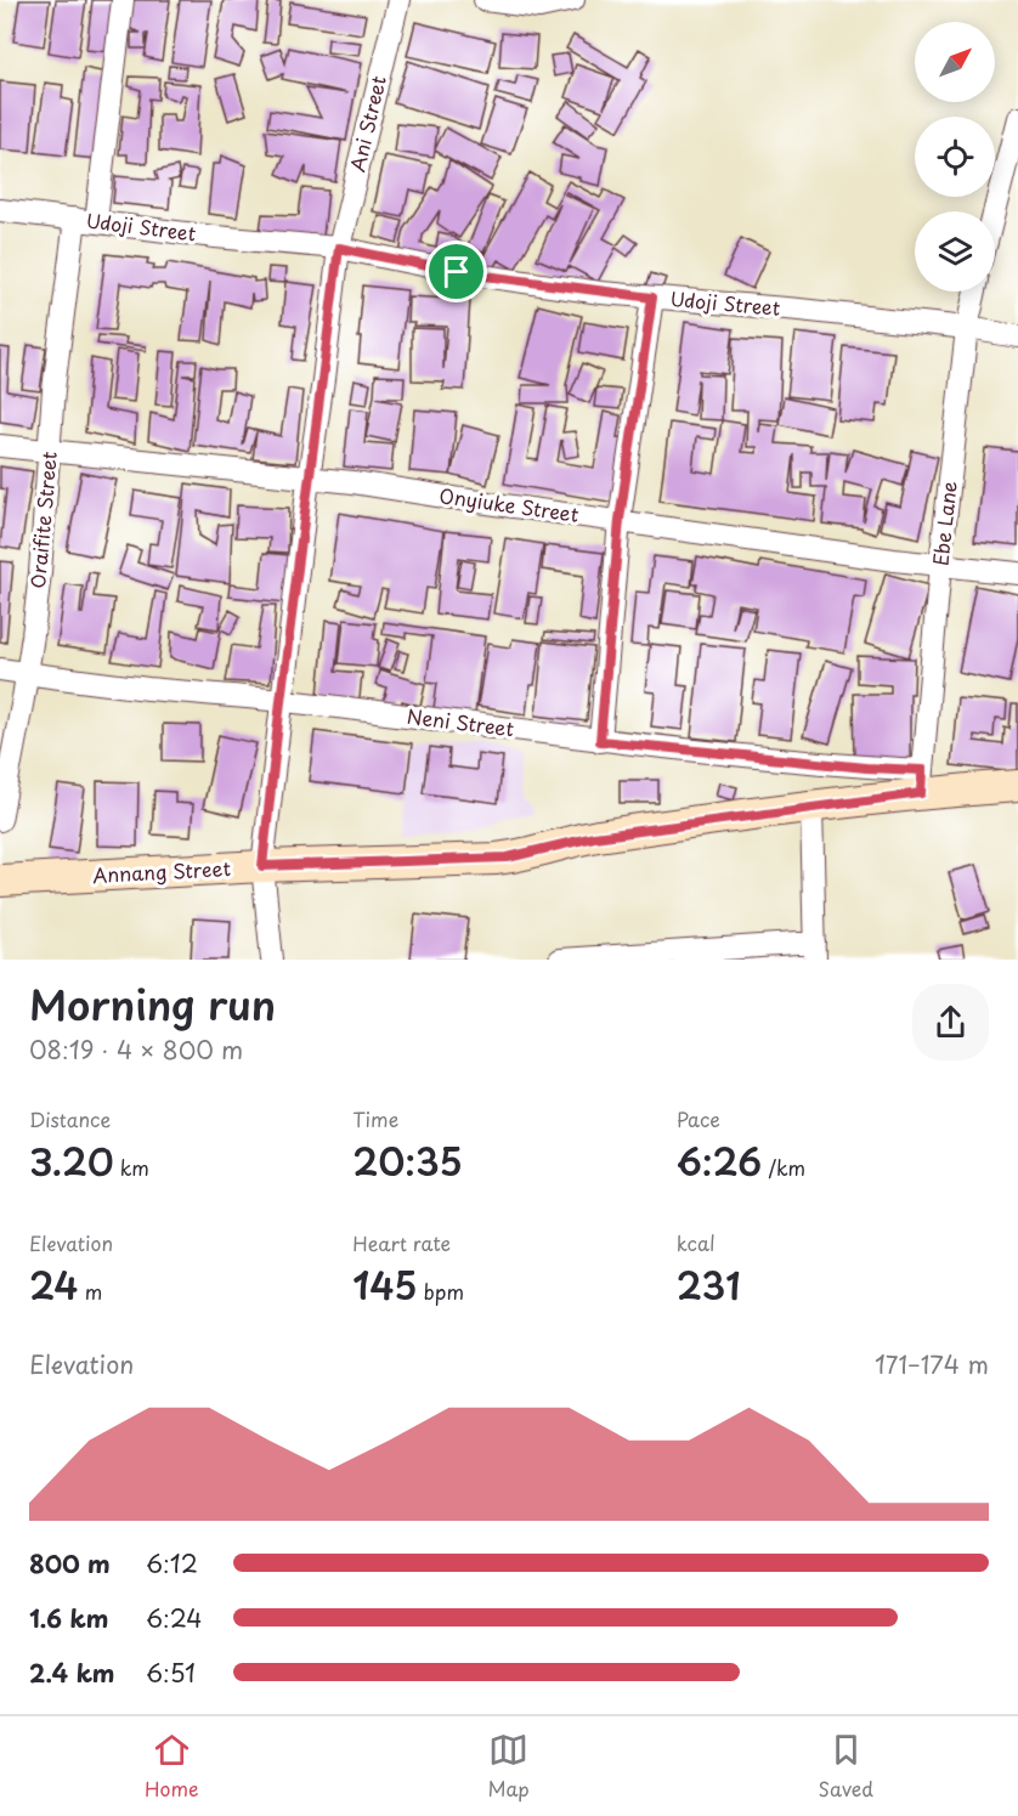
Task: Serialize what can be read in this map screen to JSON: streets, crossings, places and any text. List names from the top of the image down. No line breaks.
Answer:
{"streets":{"main road":["Annang Street"],"street":["Ani Street","Udoji Street","Onyiuke Street","Oraifite Street","Ebe Lane","Neni Street"]},"crossings":[["Ani Street","Udoji Street"],["Ani Street","Onyiuke Street"],["Ani Street","Neni Street"],["Ani Street","Annang Street"],["Udoji Street","Oraifite Street"],["Udoji Street","Ebe Lane"],["Onyiuke Street","Oraifite Street"],["Onyiuke Street","Ebe Lane"],["Oraifite Street","Neni Street"],["Ebe Lane","Neni Street"],["Ebe Lane","Annang Street"],["Neni Street","Annang Street"]],"north":"top right","page":{"heading":["Morning run","08:19 · 4 × 800 m"],"stats":[["Distance","3.20 km"],["Time","20:35"],["Pace","6:26 /km"],["Elevation","24 m"],["Heart rate","145 bpm"],["kcal","231"]],"chart":["Elevation","171–174 m"],"list":[{"name":"800 m","note":"6:12"},{"name":"1.6 km","note":"6:24"},{"name":"2.4 km","note":"6:51"}],"tabs":["Home","Map","Saved"]}}
